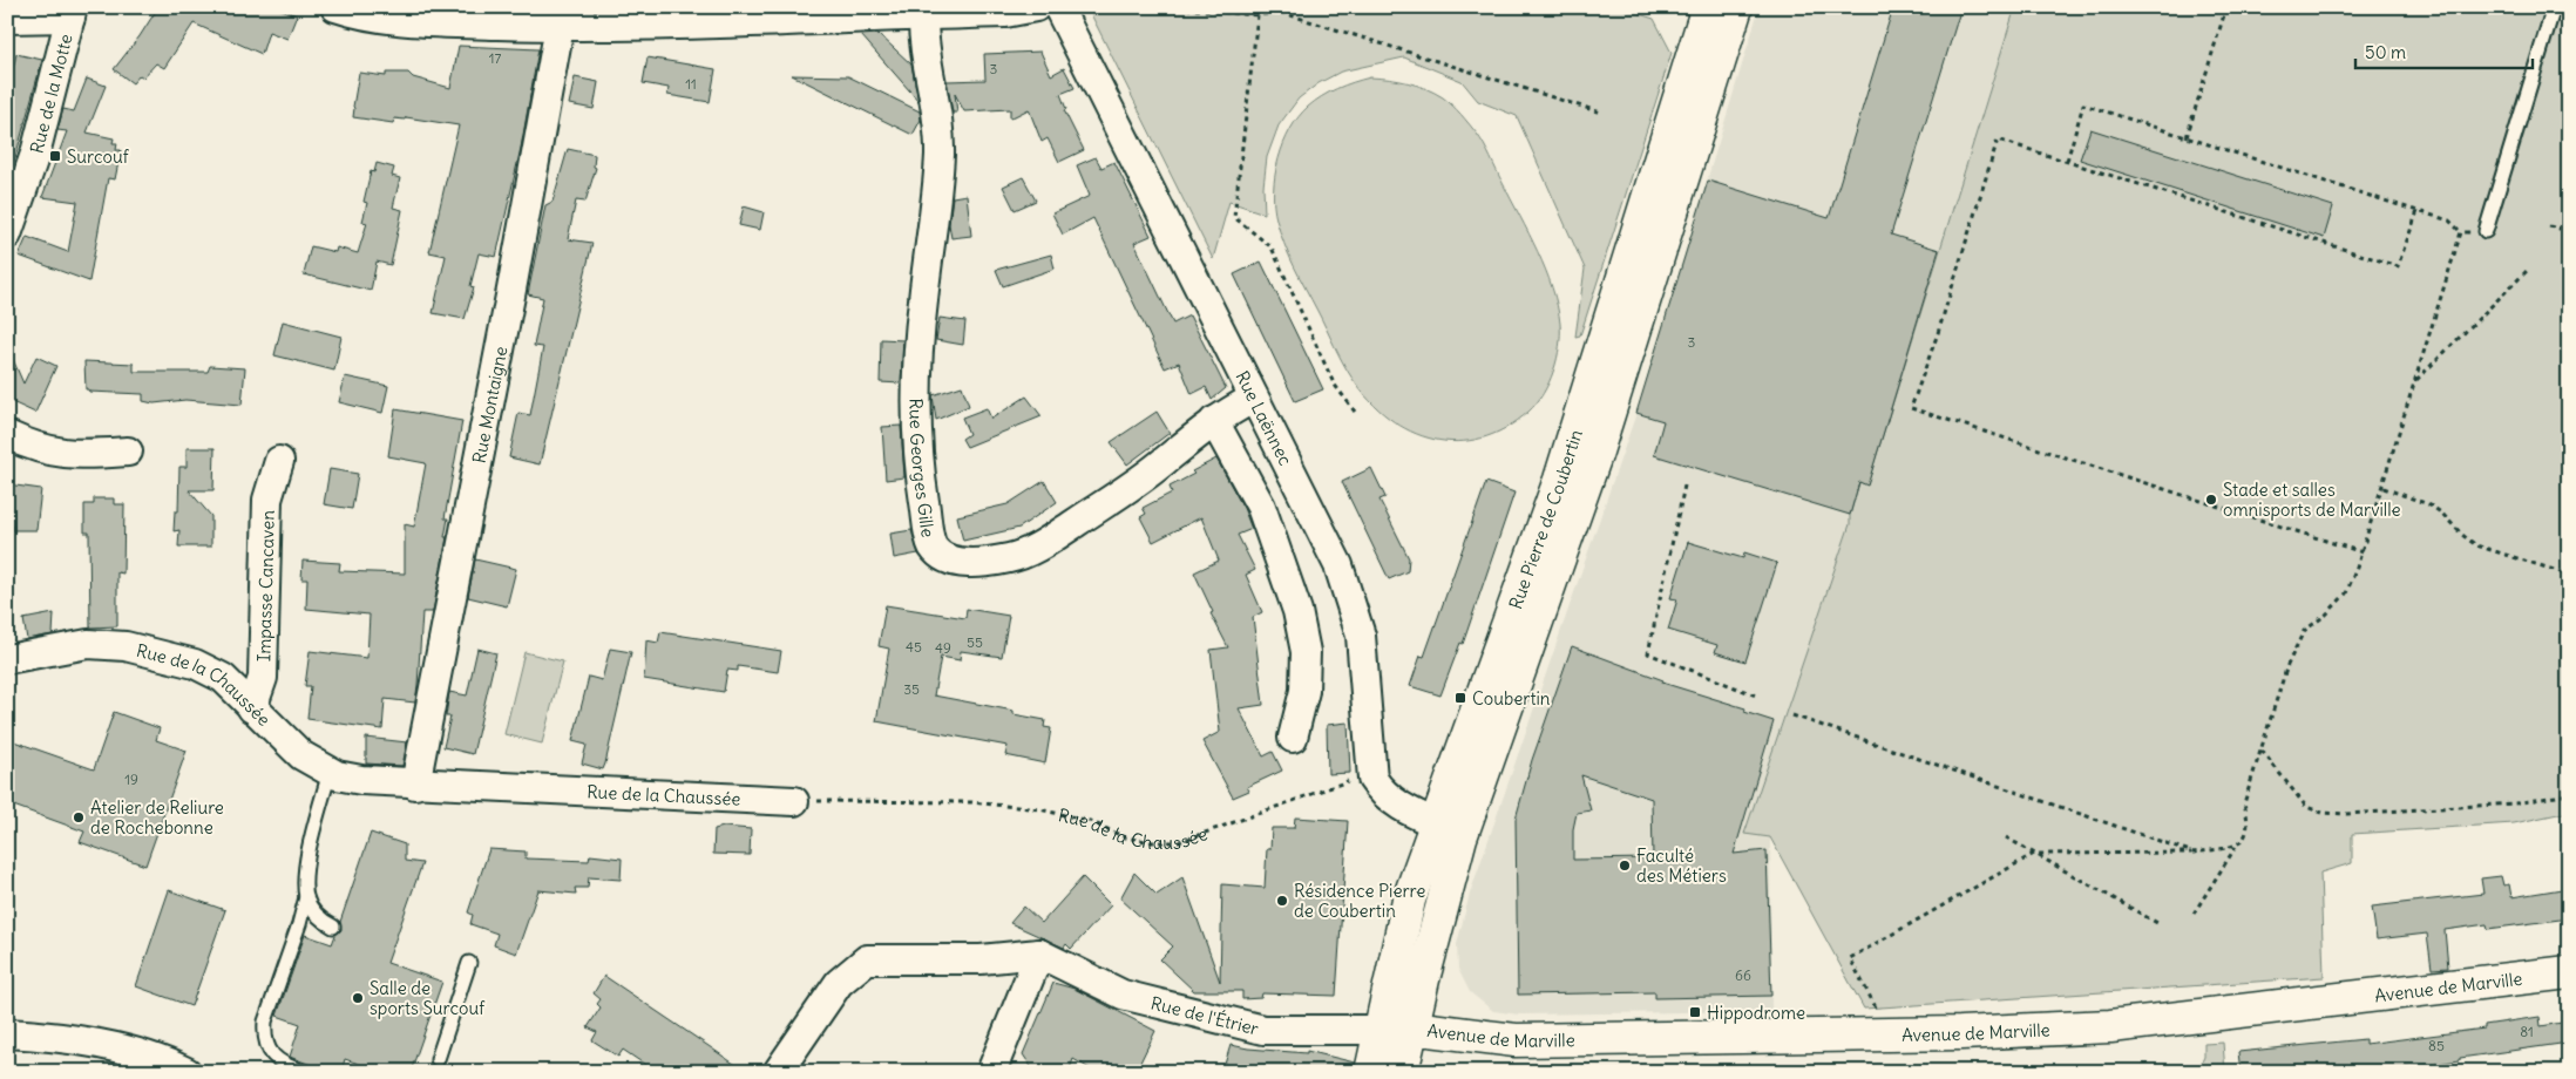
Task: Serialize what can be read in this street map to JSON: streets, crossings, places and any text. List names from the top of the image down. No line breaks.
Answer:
{"streets":{"main road":["Rue Pierre de Coubertin","Avenue de Marville"],"street":["Rue de la Motte","Rue Montaigne","Rue Laënnec","Rue Georges Gille","Impasse Cancaven","Rue de la Chaussée","Rue de l'Étrier"]},"crossings":[["Rue Montaigne","Rue de la Chaussée"],["Rue Laënnec","Rue Georges Gille"],["Rue Laënnec","Rue Pierre de Coubertin"],["Rue Pierre de Coubertin","Avenue de Marville"],["Rue Pierre de Coubertin","Rue de l'Étrier"],["Impasse Cancaven","Rue de la Chaussée"],["Avenue de Marville","Rue de l'Étrier"]],"places":{"transit":["Surcouf","Coubertin","Hippodrome"],"other":["Stade et salles omnisports de Marville","Atelier de Reliure de Rochebonne","Faculté des Métiers","Résidence Pierre de Coubertin","Salle de sports Surcouf"]},"house_numbers":["17","3","11","3","55","45","49","35","19","66","81","85"],"scale_bar":"50 m"}
